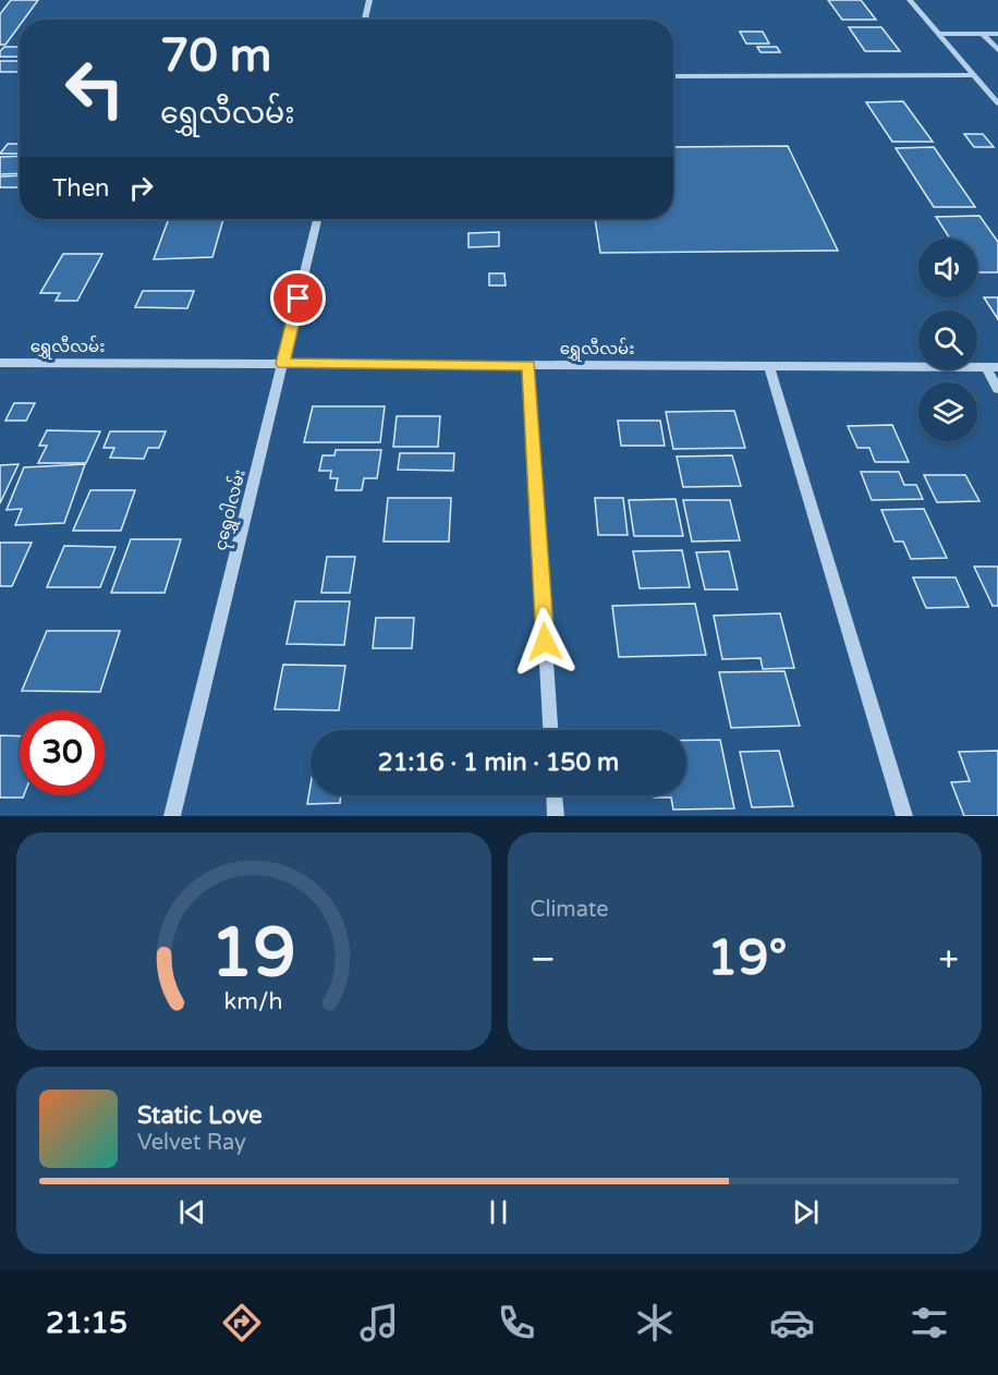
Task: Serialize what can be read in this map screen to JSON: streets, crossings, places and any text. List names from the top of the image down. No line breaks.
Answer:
{"streets":{"street":["ရွှေလီလမ်း","ငုရွှေဝါလမ်း"]},"crossings":[["ရွှေလီလမ်း","ငုရွှေဝါလမ်း"]],"page":{"turn":["70 m","ရွှေလီလမ်း"],"then":"Then","limit":"30","trip":"21:16 · 1 min · 150 m","tile":"Climate","heat":["−","19°","+"],"song":["Static Love","Velvet Ray"],"tabs":"21:15","gauge":["19","km/h"]}}
